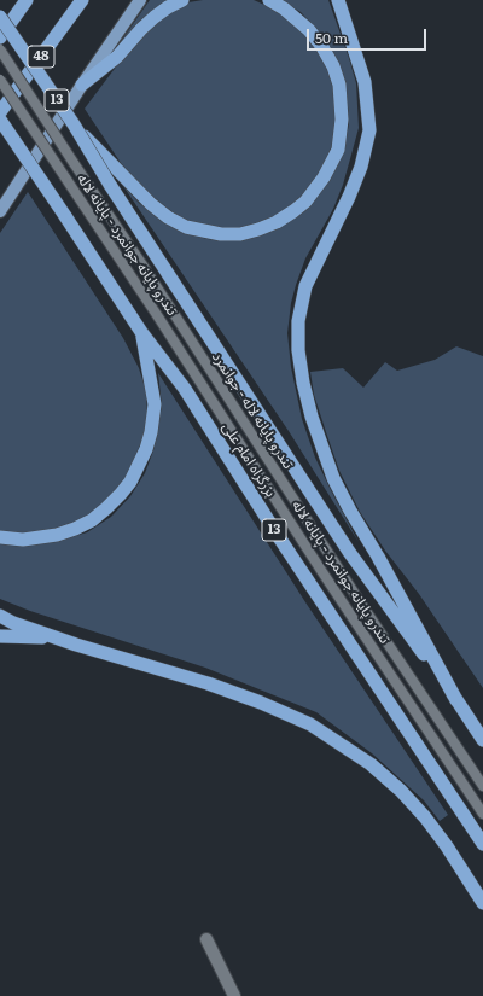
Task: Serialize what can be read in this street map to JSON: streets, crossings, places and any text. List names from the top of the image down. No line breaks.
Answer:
{"streets":{"highway":["48","13","بزرگراه امام علی"],"lane":["تندرو پایانه جوانمرد - پایانه لاله","تندرو پایانه لاله - جوانمرد"]},"scale_bar":"50 m"}
